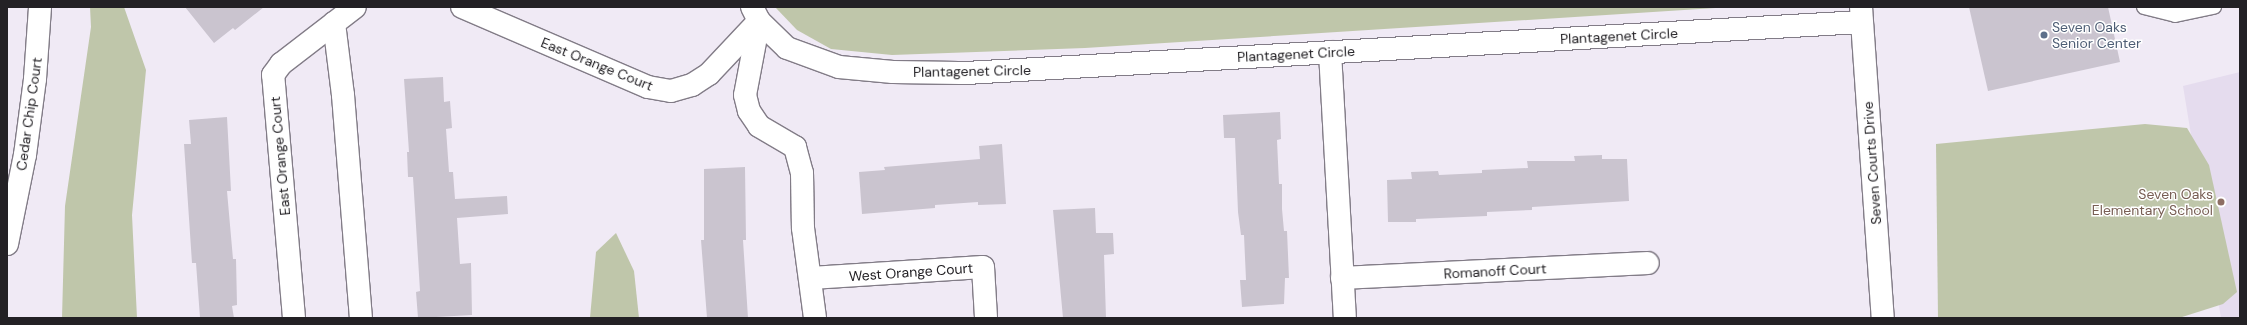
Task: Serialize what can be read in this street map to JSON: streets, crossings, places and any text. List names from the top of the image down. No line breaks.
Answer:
{"streets":{"street":["Plantagenet Circle","East Orange Court","Cedar Chip Court","Seven Courts Drive","Romanoff Court","West Orange Court"]},"crossings":[["Plantagenet Circle","East Orange Court"],["Plantagenet Circle","Seven Courts Drive"]],"places":["Seven Oaks Senior Center","Seven Oaks Elementary School"]}
